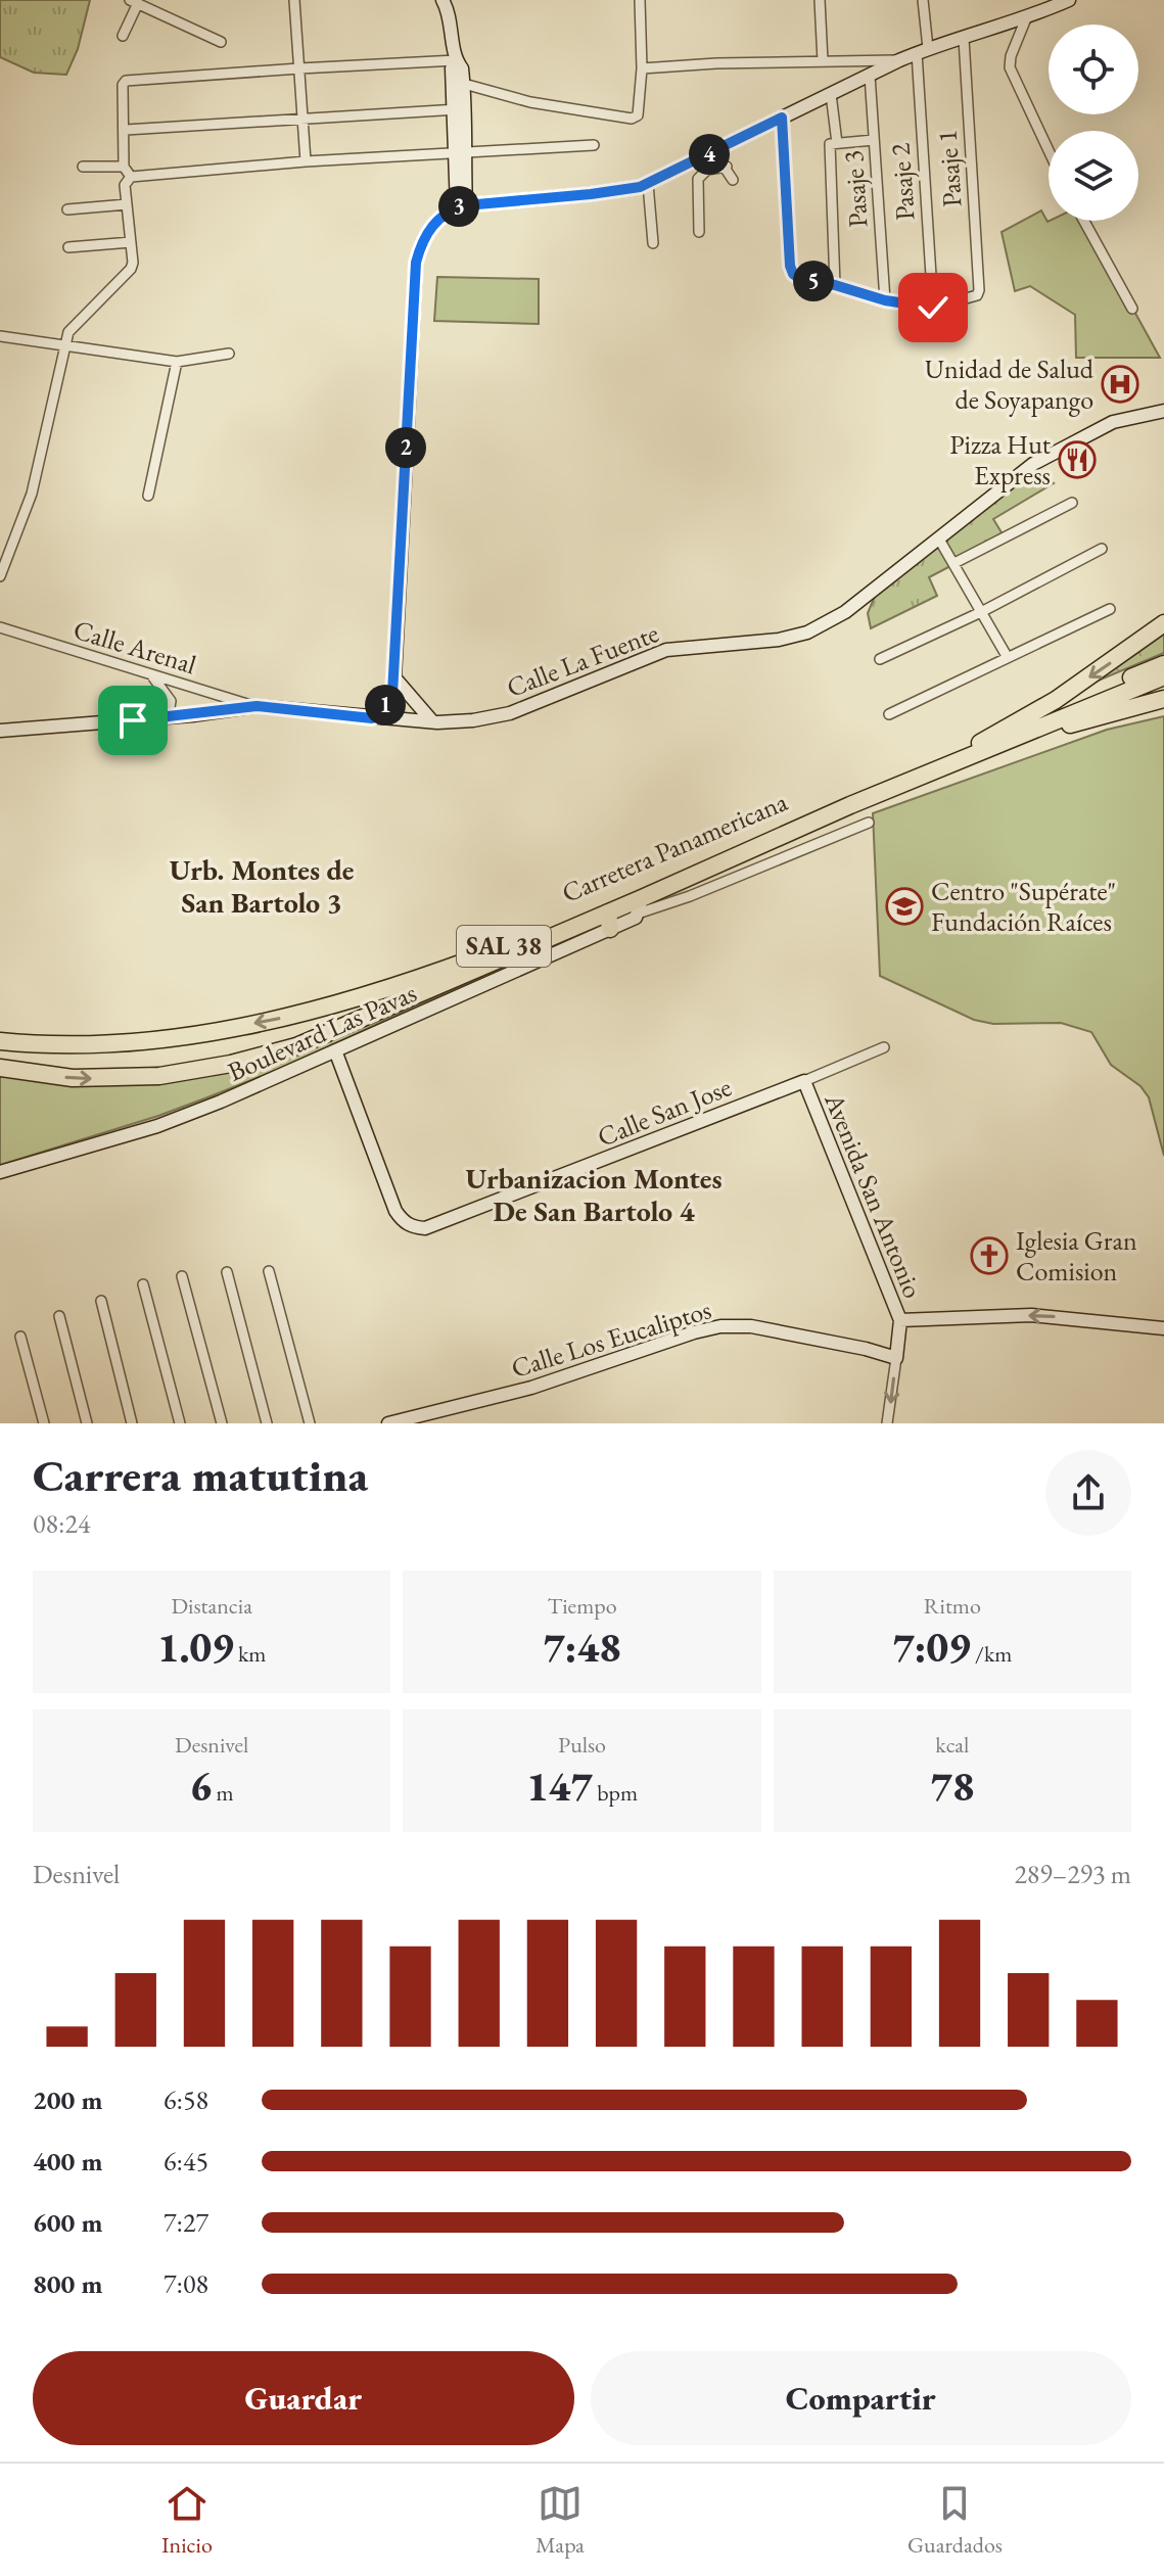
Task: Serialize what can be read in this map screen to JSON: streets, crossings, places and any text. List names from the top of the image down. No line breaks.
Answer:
{"streets":{"highway":["Carretera Panamericana","SAL 38"],"street":["Pasaje 1","Pasaje 2","Pasaje 3","Calle Arenal","Calle La Fuente","Boulevard Las Pavas","Calle San Jose","Avenida San Antonio","Calle Los Eucaliptos"]},"crossings":[["Pasaje 1","Pasaje 2"],["Calle Arenal","Calle La Fuente"],["Carretera Panamericana","SAL 38"],["Carretera Panamericana","Boulevard Las Pavas"],["Boulevard Las Pavas","Calle San Jose"],["Calle San Jose","Avenida San Antonio"],["Avenida San Antonio","Calle Los Eucaliptos"]],"districts":["Urb. Montes de San Bartolo 3","Urbanizacion Montes De San Bartolo 4"],"places":{"hospital":["Unidad de Salud de Soyapango"],"restaurant":["Pizza Hut Express"],"school or university":["Centro \"Supérate\" Fundación Raíces"],"church":["Iglesia Gran Comision"]},"page":{"pins":["4","3","5","2","1"],"heading":["Carrera matutina","08:24"],"stats":[["Distancia","1.09 km"],["Tiempo","7:48"],["Ritmo","7:09 /km"],["Desnivel","6 m"],["Pulso","147 bpm"],["kcal","78"]],"chart":["Desnivel","289–293 m"],"list":[{"name":"200 m","note":"6:58"},{"name":"400 m","note":"6:45"},{"name":"600 m","note":"7:27"},{"name":"800 m","note":"7:08"}],"buttons":["Guardar","Compartir"],"tabs":["Inicio","Mapa","Guardados"]}}
